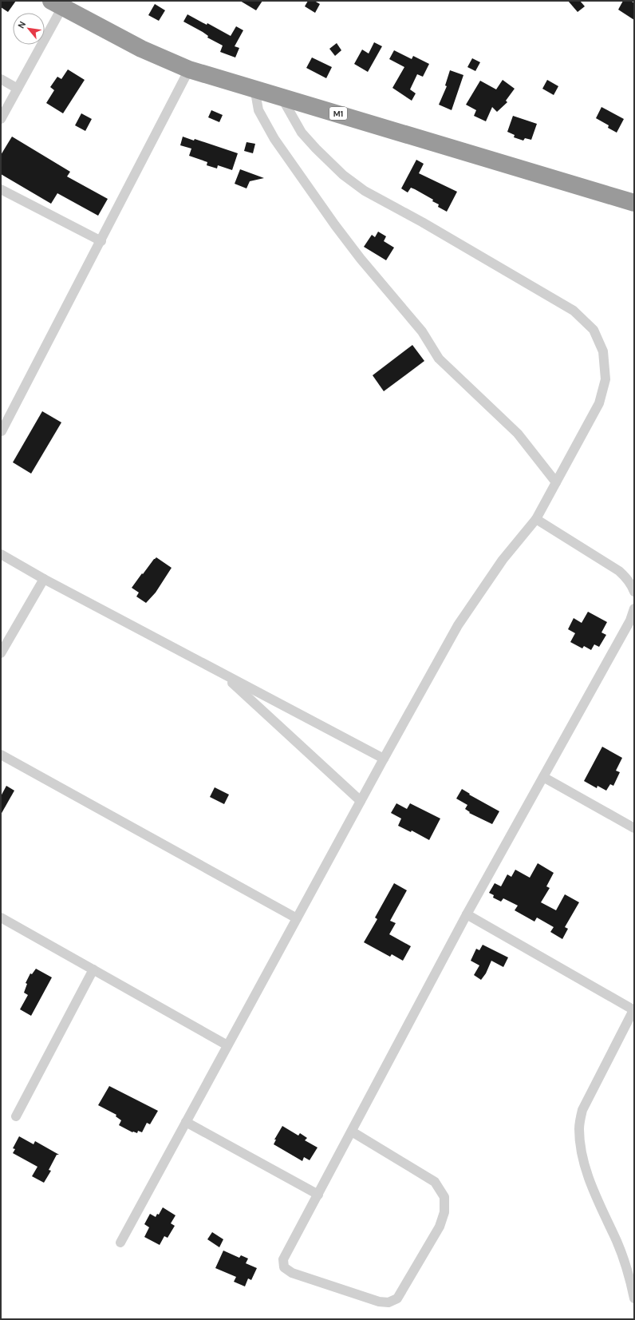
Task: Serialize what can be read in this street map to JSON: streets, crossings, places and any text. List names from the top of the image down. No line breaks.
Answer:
{"streets":{"highway":["M1"]},"north":"top left"}
